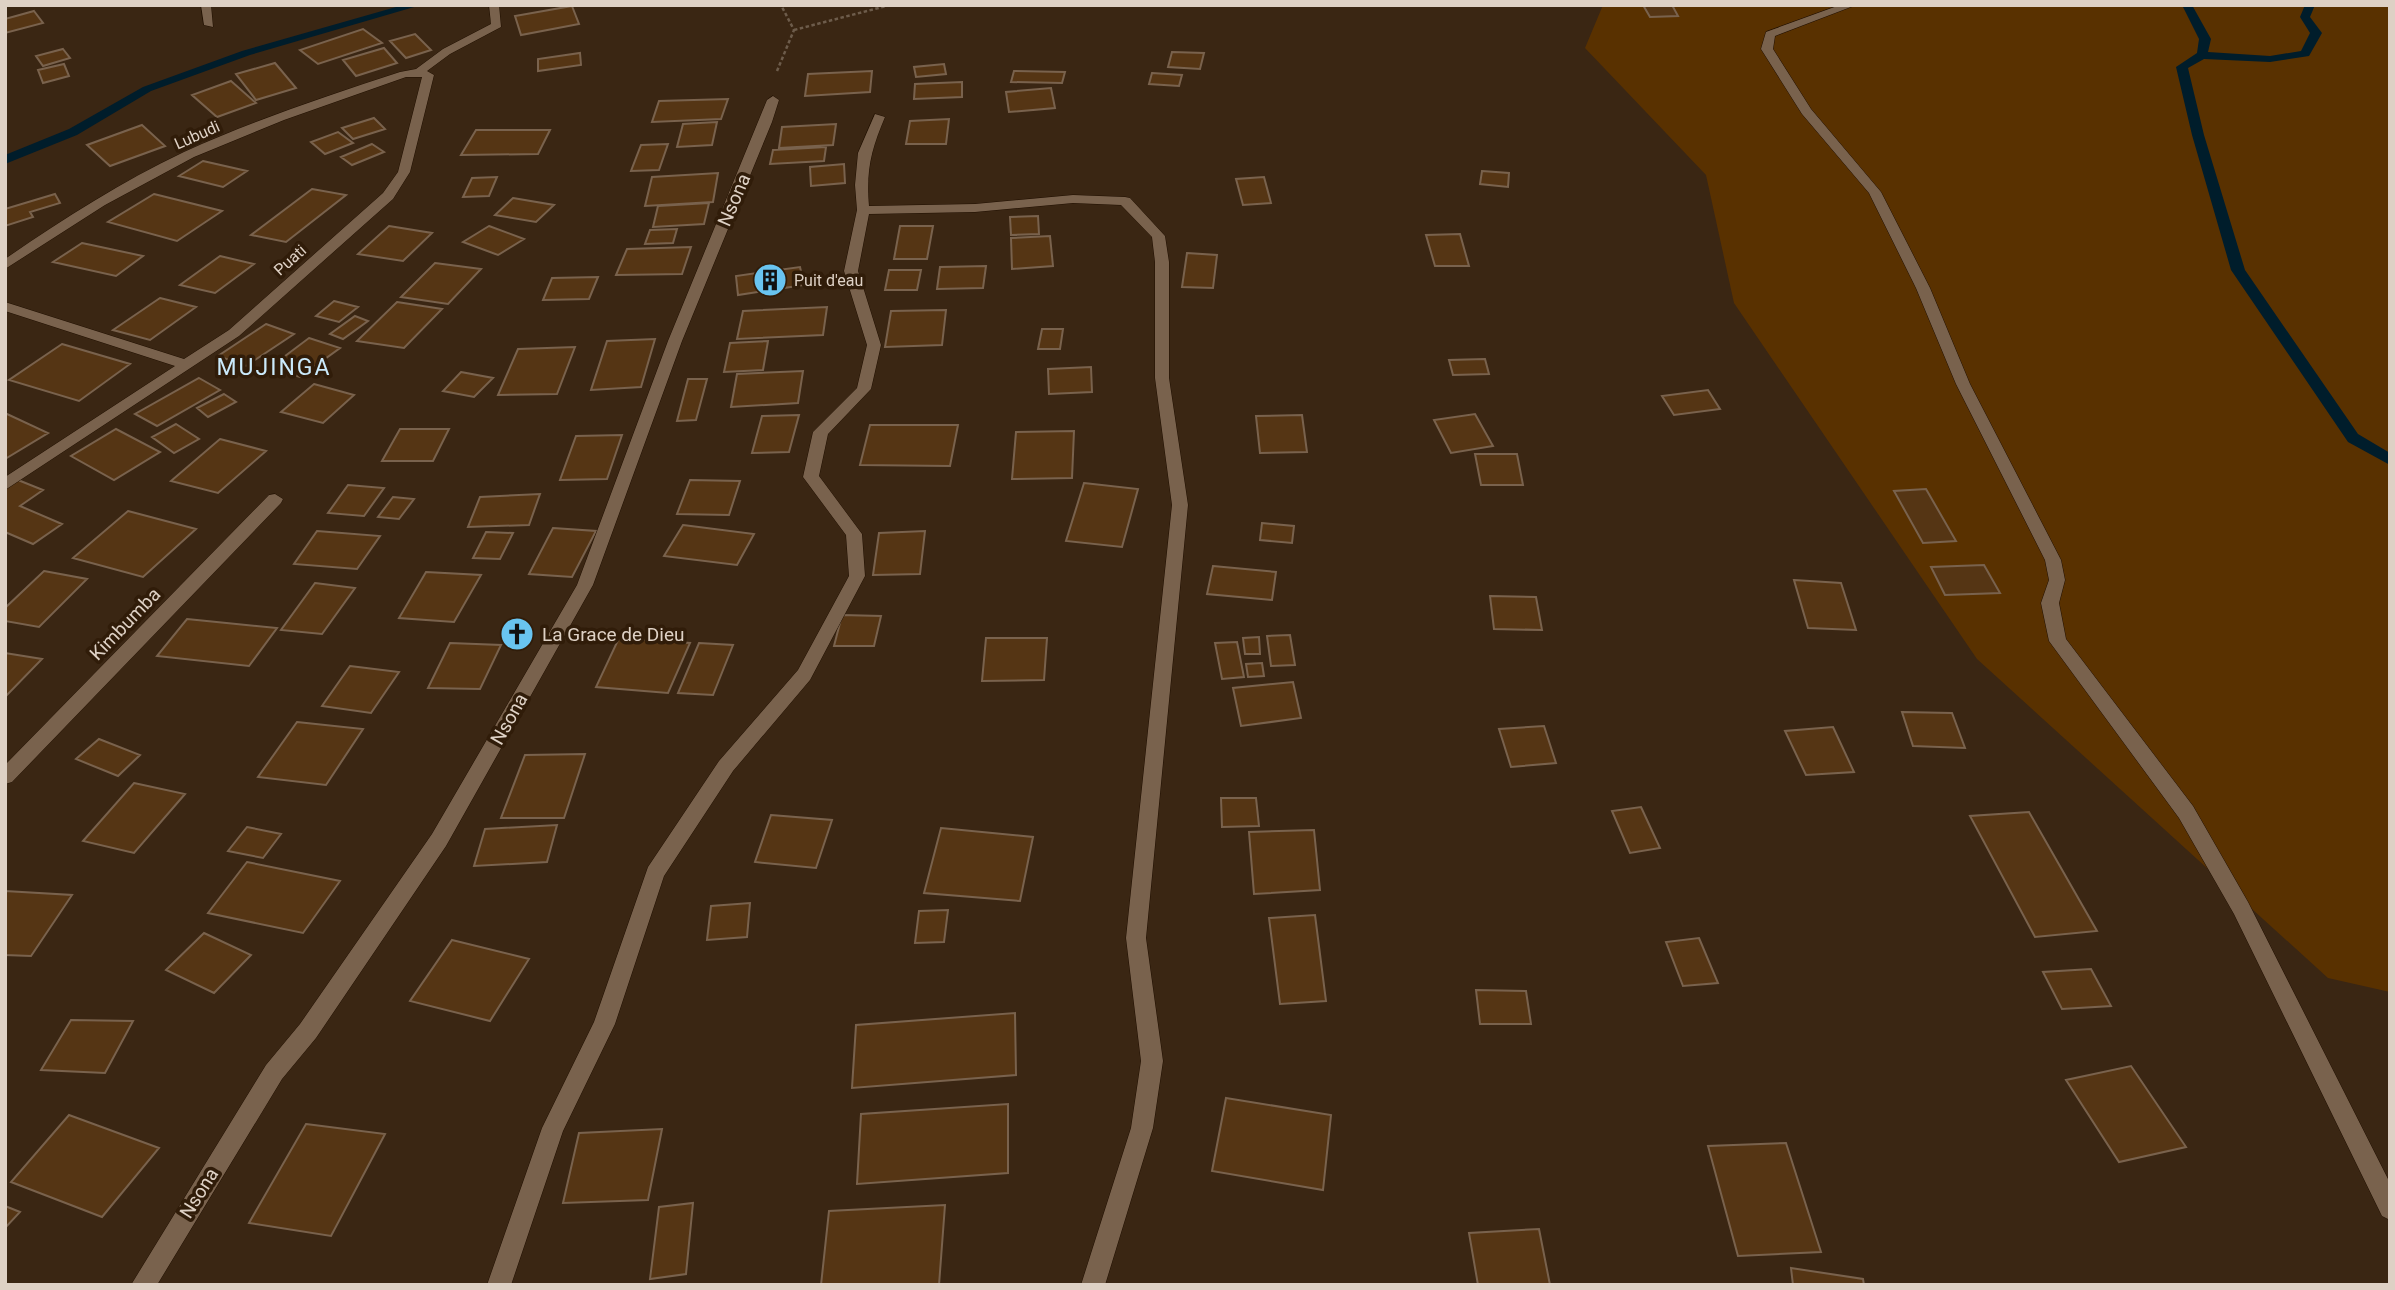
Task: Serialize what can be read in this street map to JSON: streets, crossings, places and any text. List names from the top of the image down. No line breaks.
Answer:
{"streets":{"street":["Lubudi","Nsona","Puati","Kimbumba"]},"crossings":[["Lubudi","Puati"]],"districts":["MUJINGA"],"places":{"building":["Puit d'eau"],"church":["La Grace de Dieu"]}}
